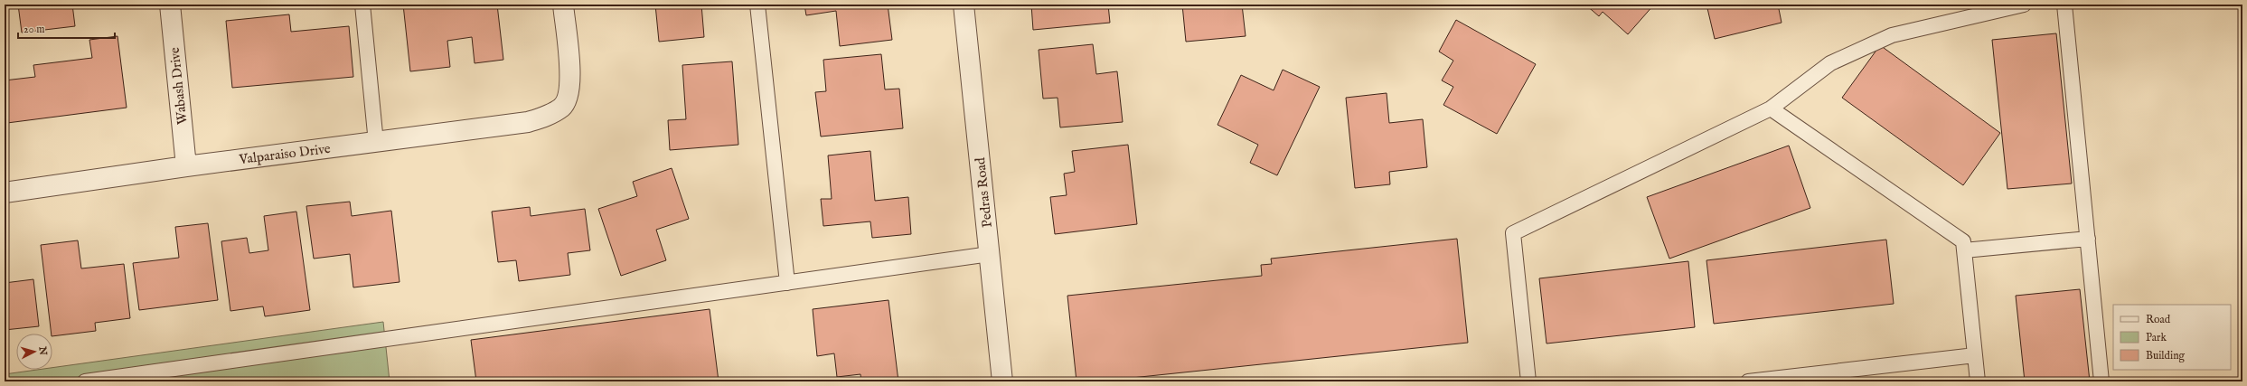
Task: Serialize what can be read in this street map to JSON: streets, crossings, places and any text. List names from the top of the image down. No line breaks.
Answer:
{"streets":{"street":["Wabash Drive","Valparaiso Drive","Pedras Road"]},"crossings":[["Wabash Drive","Valparaiso Drive"]],"legend":["Road","Park","Building"],"scale_bar":"20 m","north":"right"}
